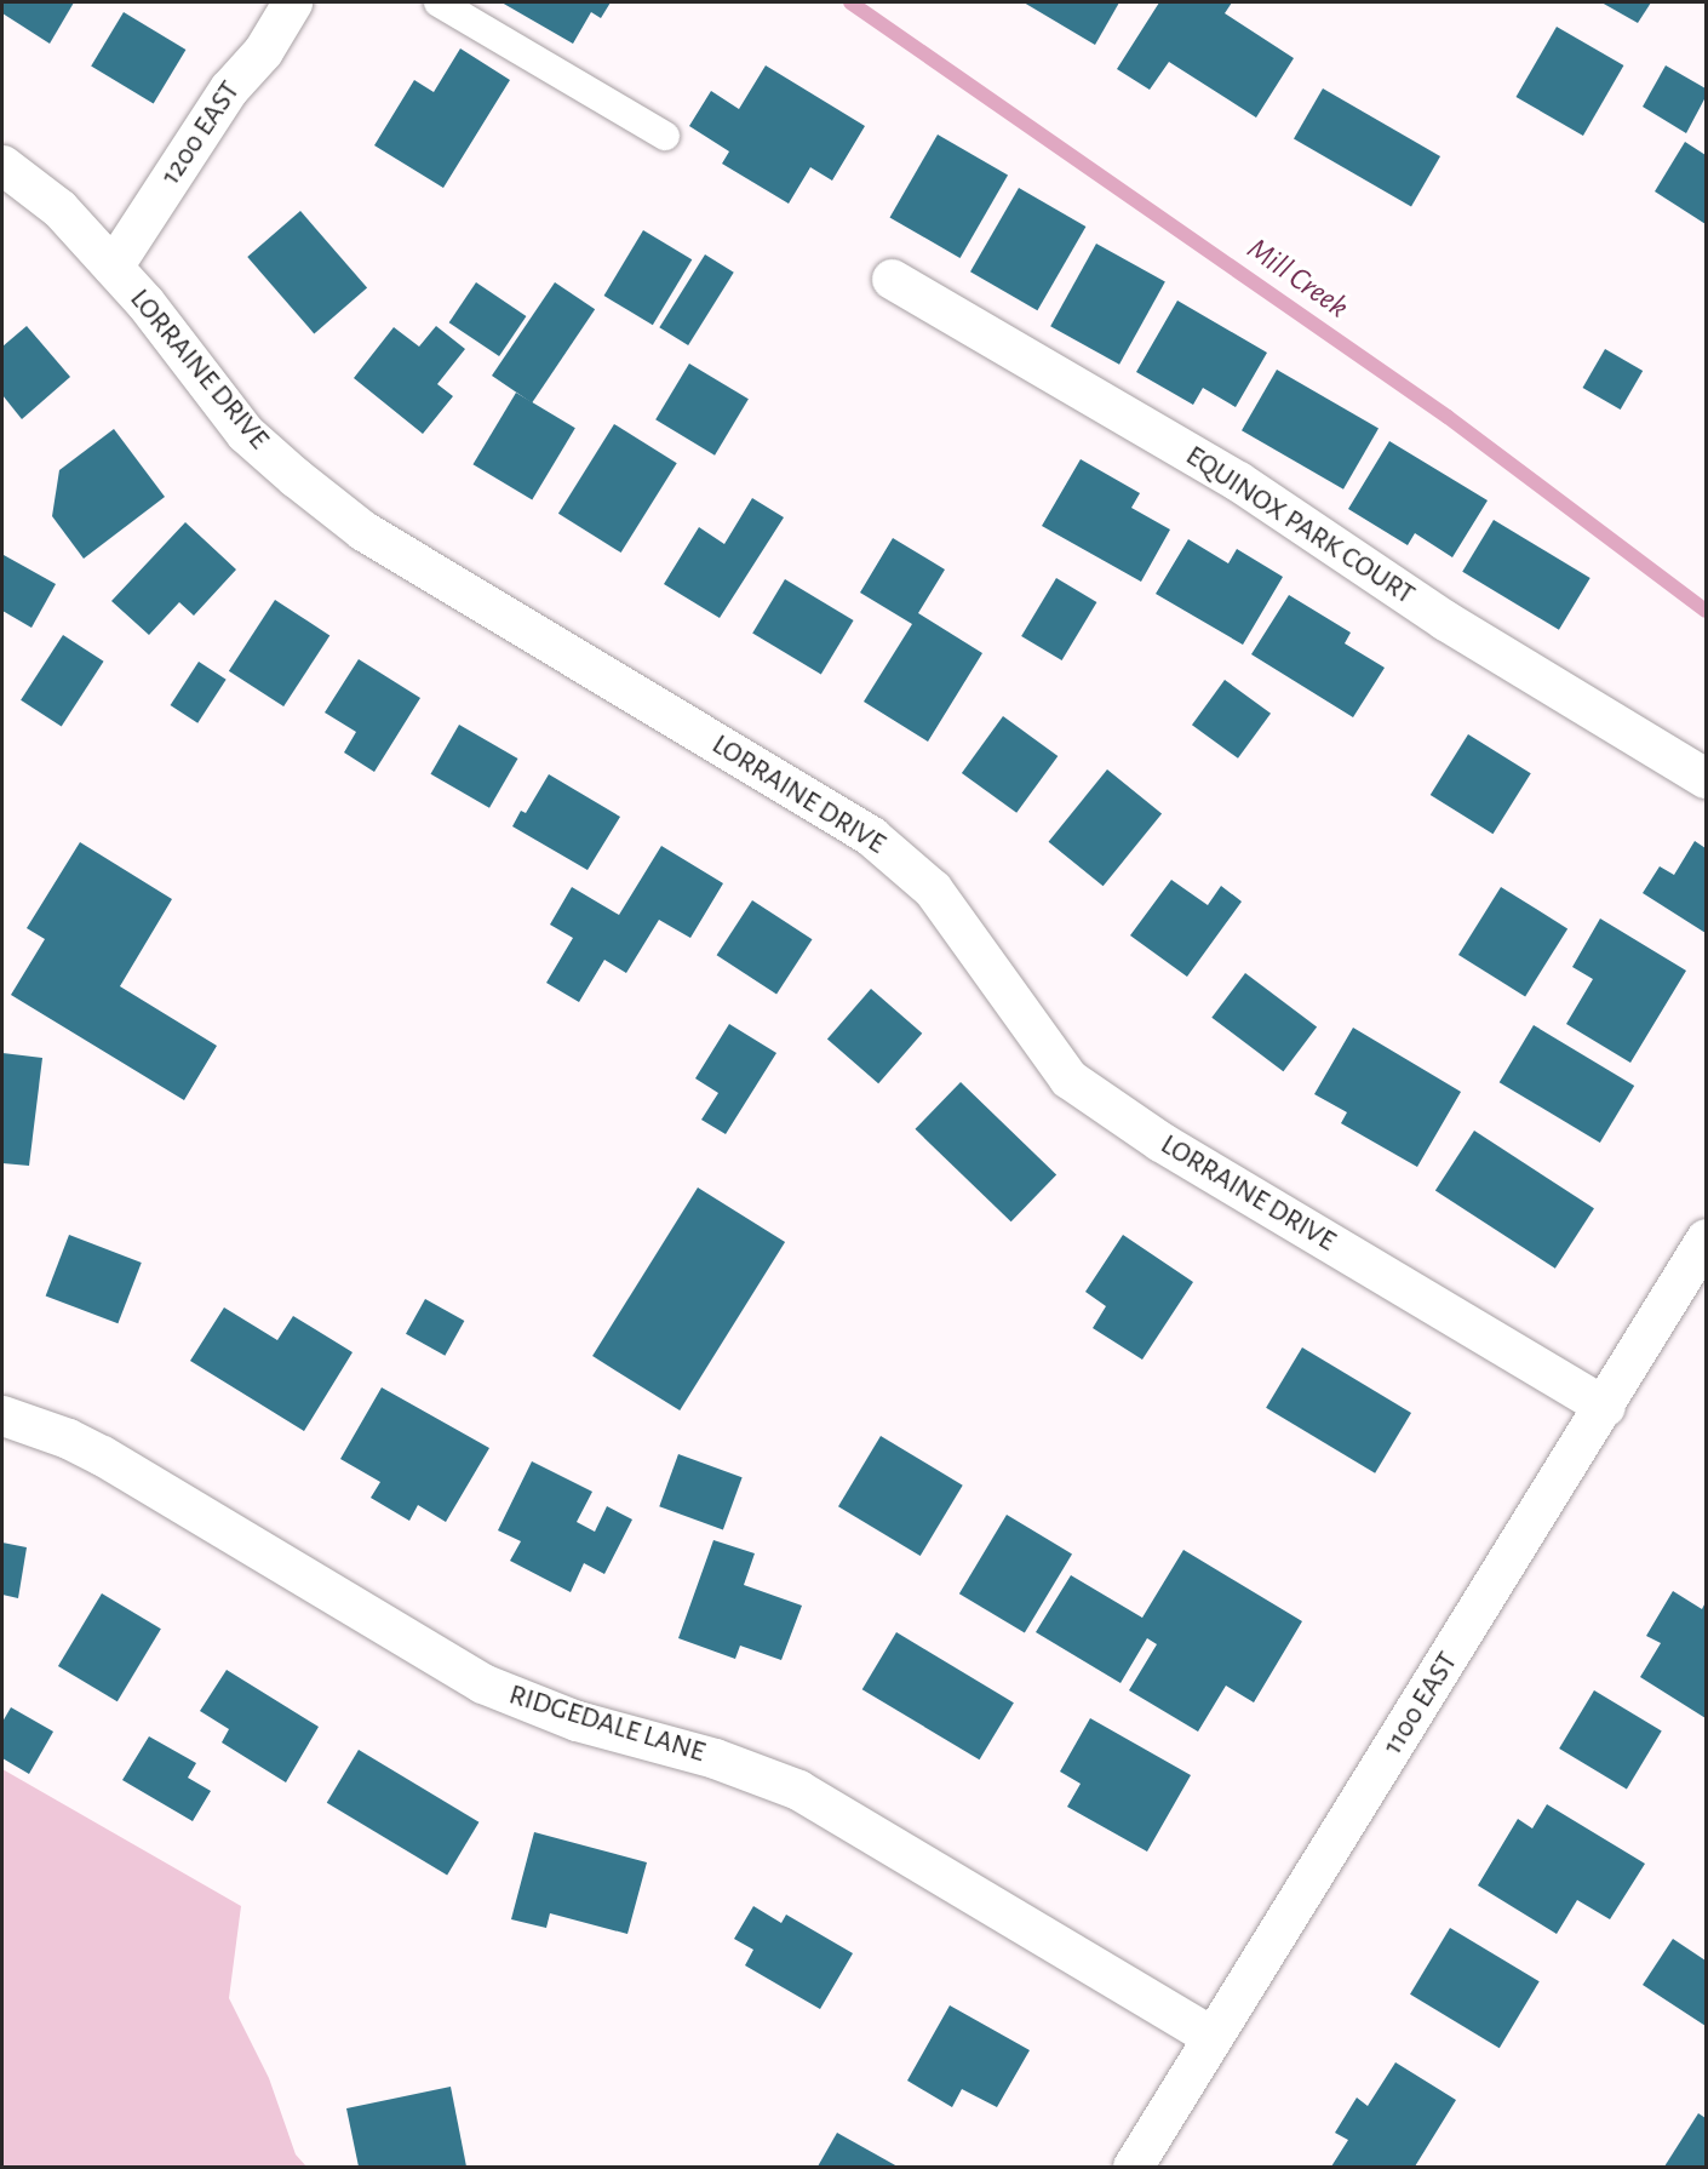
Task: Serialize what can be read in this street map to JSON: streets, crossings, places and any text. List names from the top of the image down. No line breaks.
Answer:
{"streets":{"street":["1200 EAST","LORRAINE DRIVE","EQUINOX PARK COURT","1100 EAST","RIDGEDALE LANE"]},"crossings":[["1200 EAST","LORRAINE DRIVE"],["LORRAINE DRIVE","1100 EAST"],["1100 EAST","RIDGEDALE LANE"]],"water":["Mill Creek"]}
